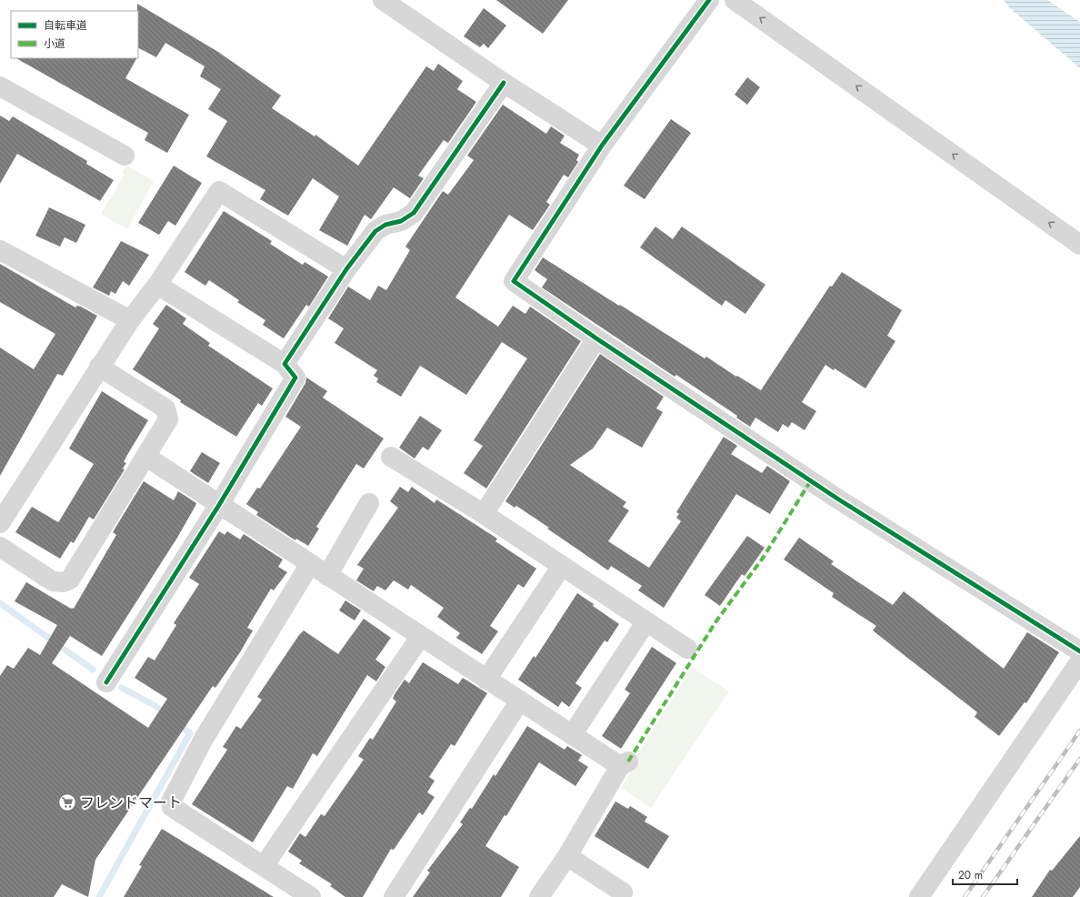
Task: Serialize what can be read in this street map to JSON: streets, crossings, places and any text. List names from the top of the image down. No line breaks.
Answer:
{"places":{"supermarket":["フレンドマート"]},"legend":["自転車道","小道"],"scale_bar":"20 m"}
